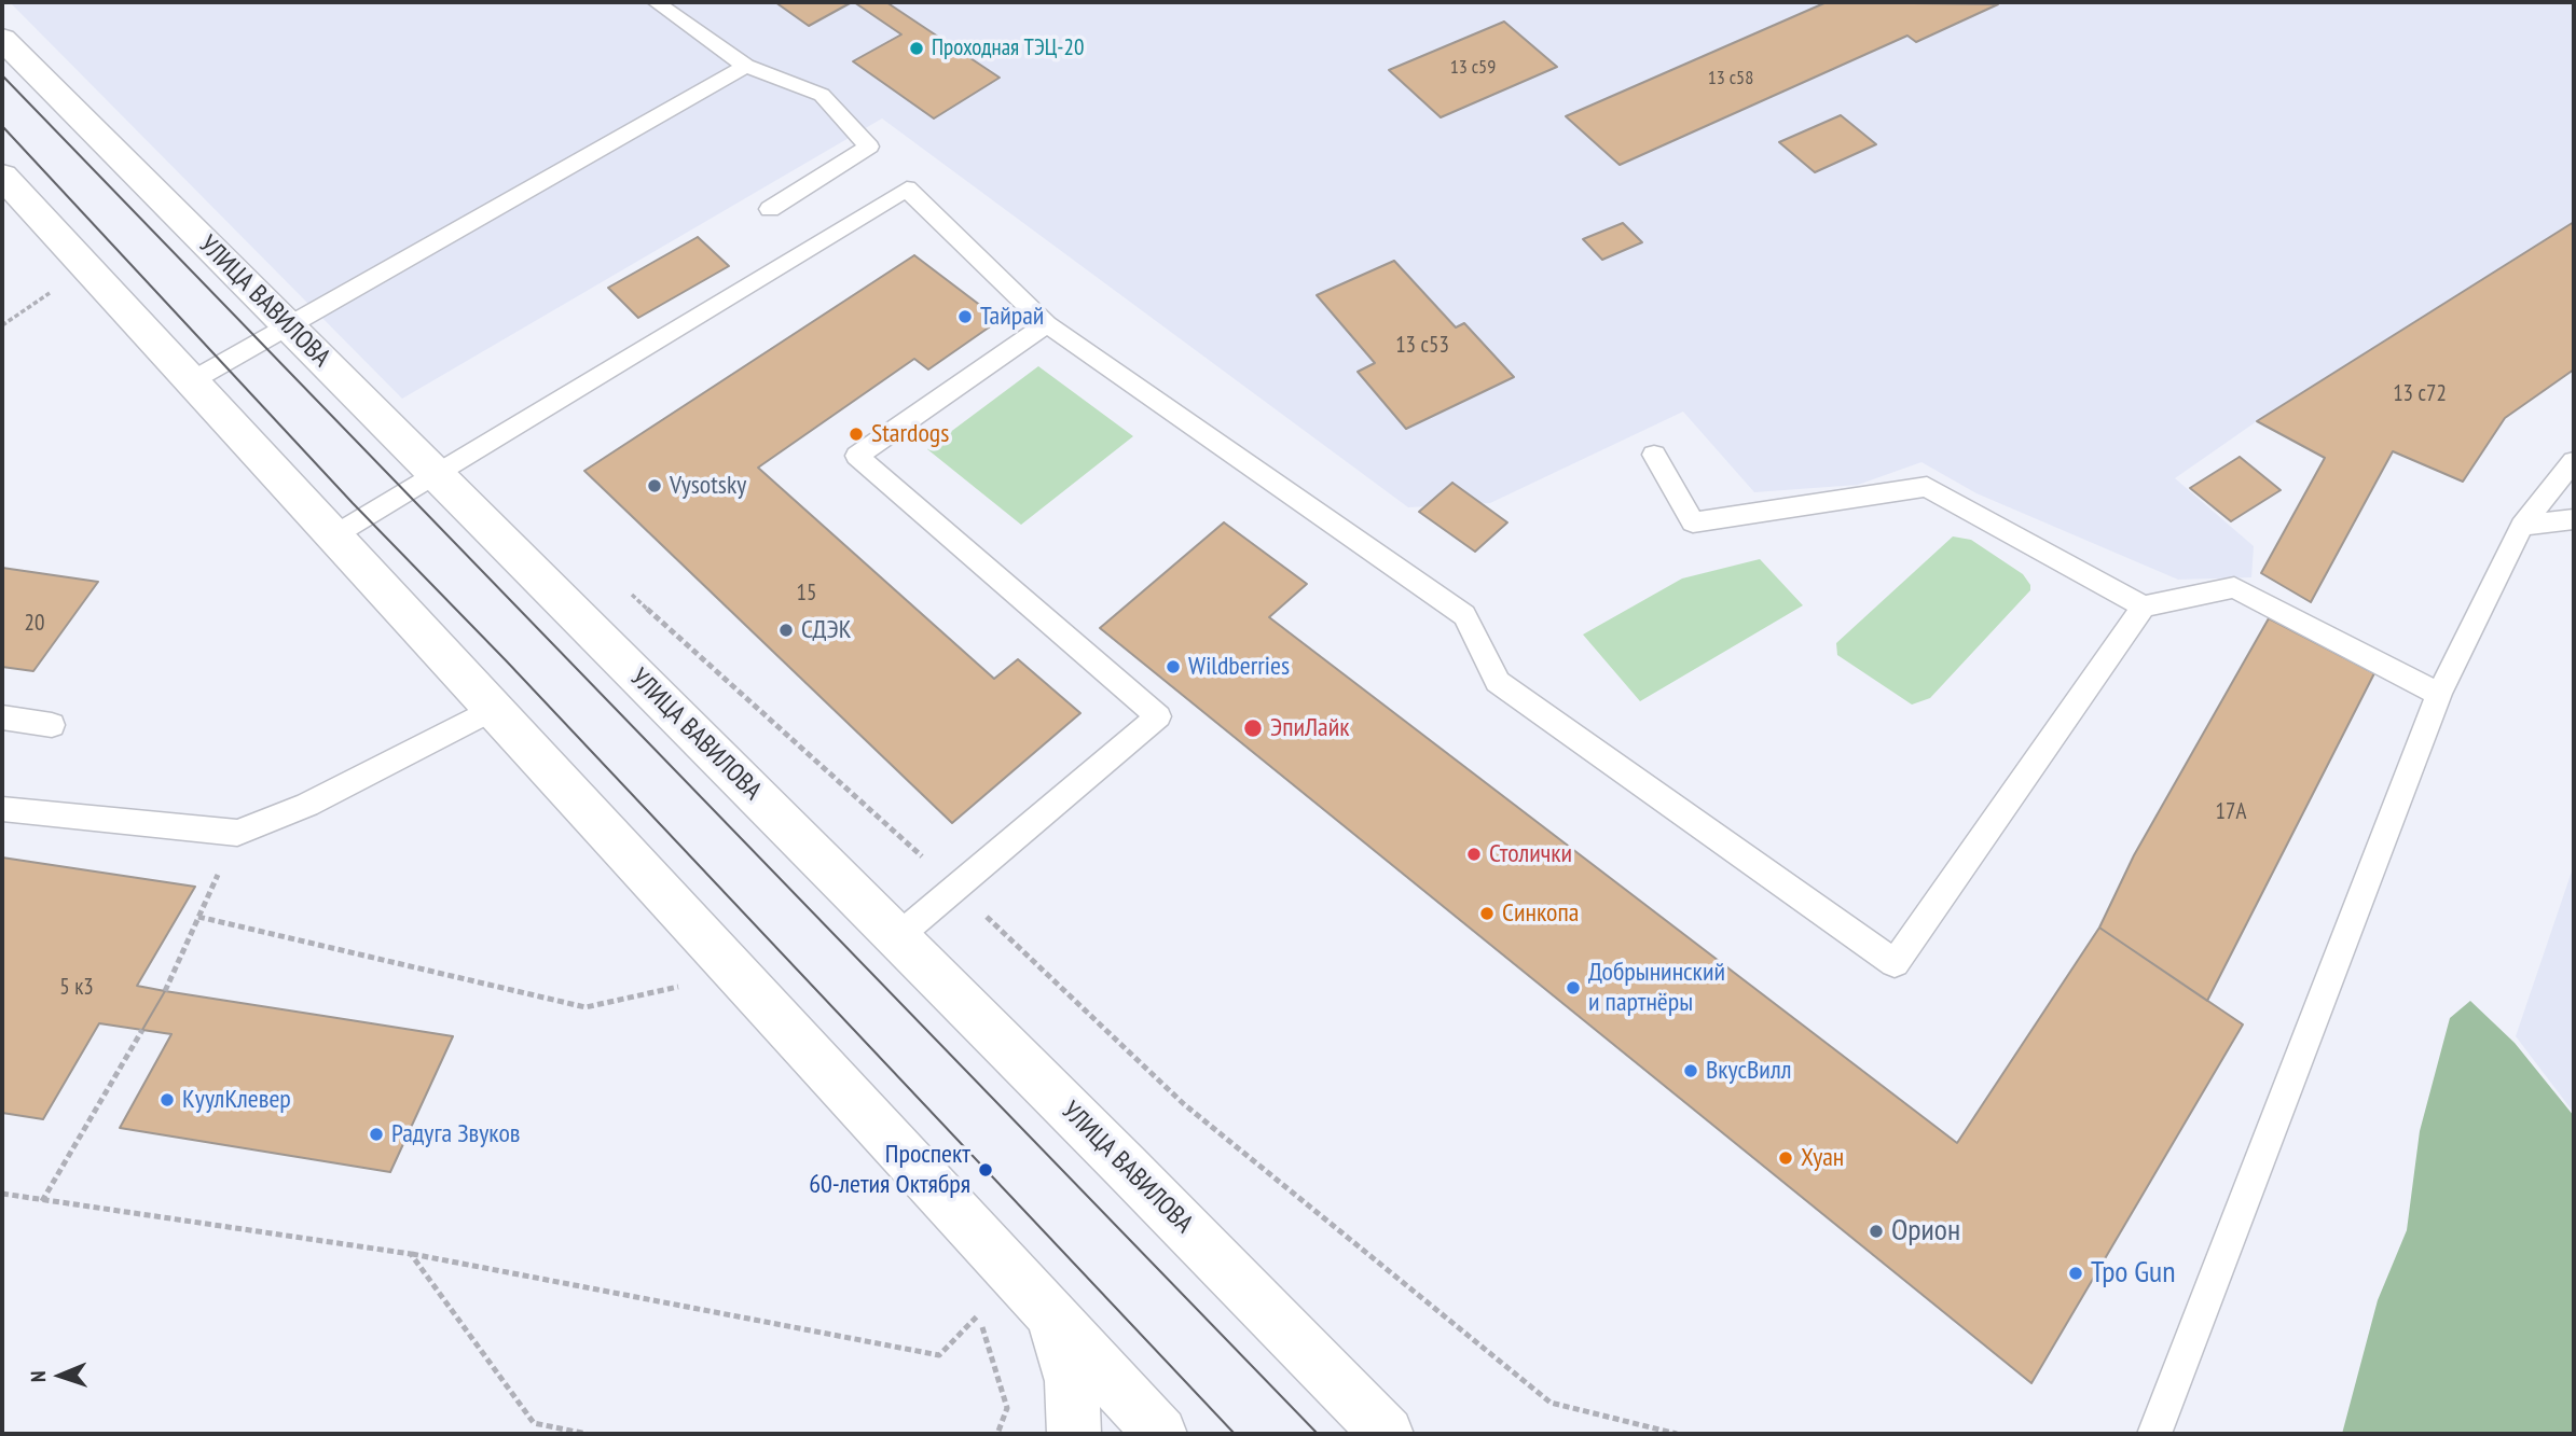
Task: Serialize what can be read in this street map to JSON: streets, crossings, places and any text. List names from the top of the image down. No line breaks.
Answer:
{"streets":{"main road":["УЛИЦА ВАВИЛОВА"]},"places":["Проходная ТЭЦ-20","Тайрай","Stardogs","Vysotsky","СДЭК","Wildberries","ЭпиЛайк","Столички","Синкопа","Добрынинский и партнёры","ВкусВилл","КуулКлевер","Радуга Звуков","Хуан","Проспект 60-летия Октября","Орион","Tpo Gun"],"house_numbers":["13 с59","13 с58","13 с53","13 с72","15","20","17А","5 к3"],"north":"left"}
